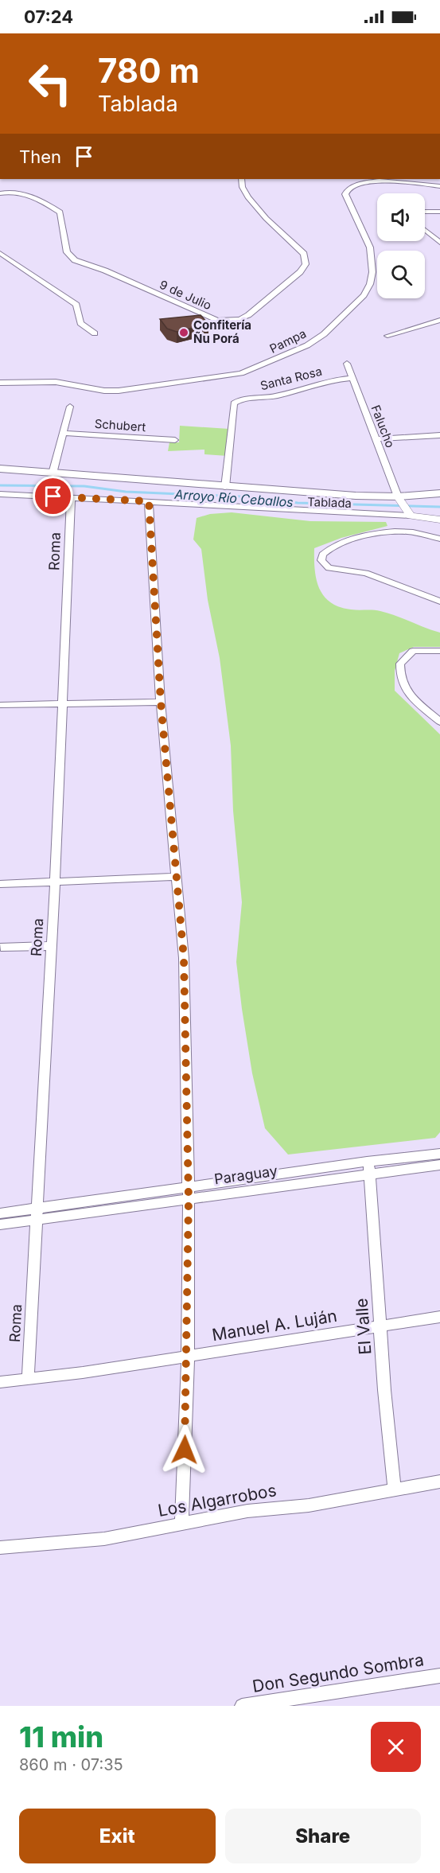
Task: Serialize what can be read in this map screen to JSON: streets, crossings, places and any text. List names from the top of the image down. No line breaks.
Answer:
{"streets":{"street":["9 de Julio","Pampa","Santa Rosa","Schubert","Falucho","Tablada","Roma","Paraguay","Manuel A. Luján","El Valle","Los Algarrobos","Don Segundo Sombra"]},"crossings":[["Santa Rosa","Falucho"],["Tablada","Roma"],["Roma","Paraguay"],["Roma","Manuel A. Luján"],["Paraguay","El Valle"],["Manuel A. Luján","El Valle"],["El Valle","Los Algarrobos"]],"water":["Arroyo Río Ceballos"],"places":["Confitería Ñu Porá"],"page":{"status":"07:24","turn":["780 m","Tablada"],"then":"Then","heading":["11 min","860 m · 07:35"],"buttons":["Exit","Share"]}}
